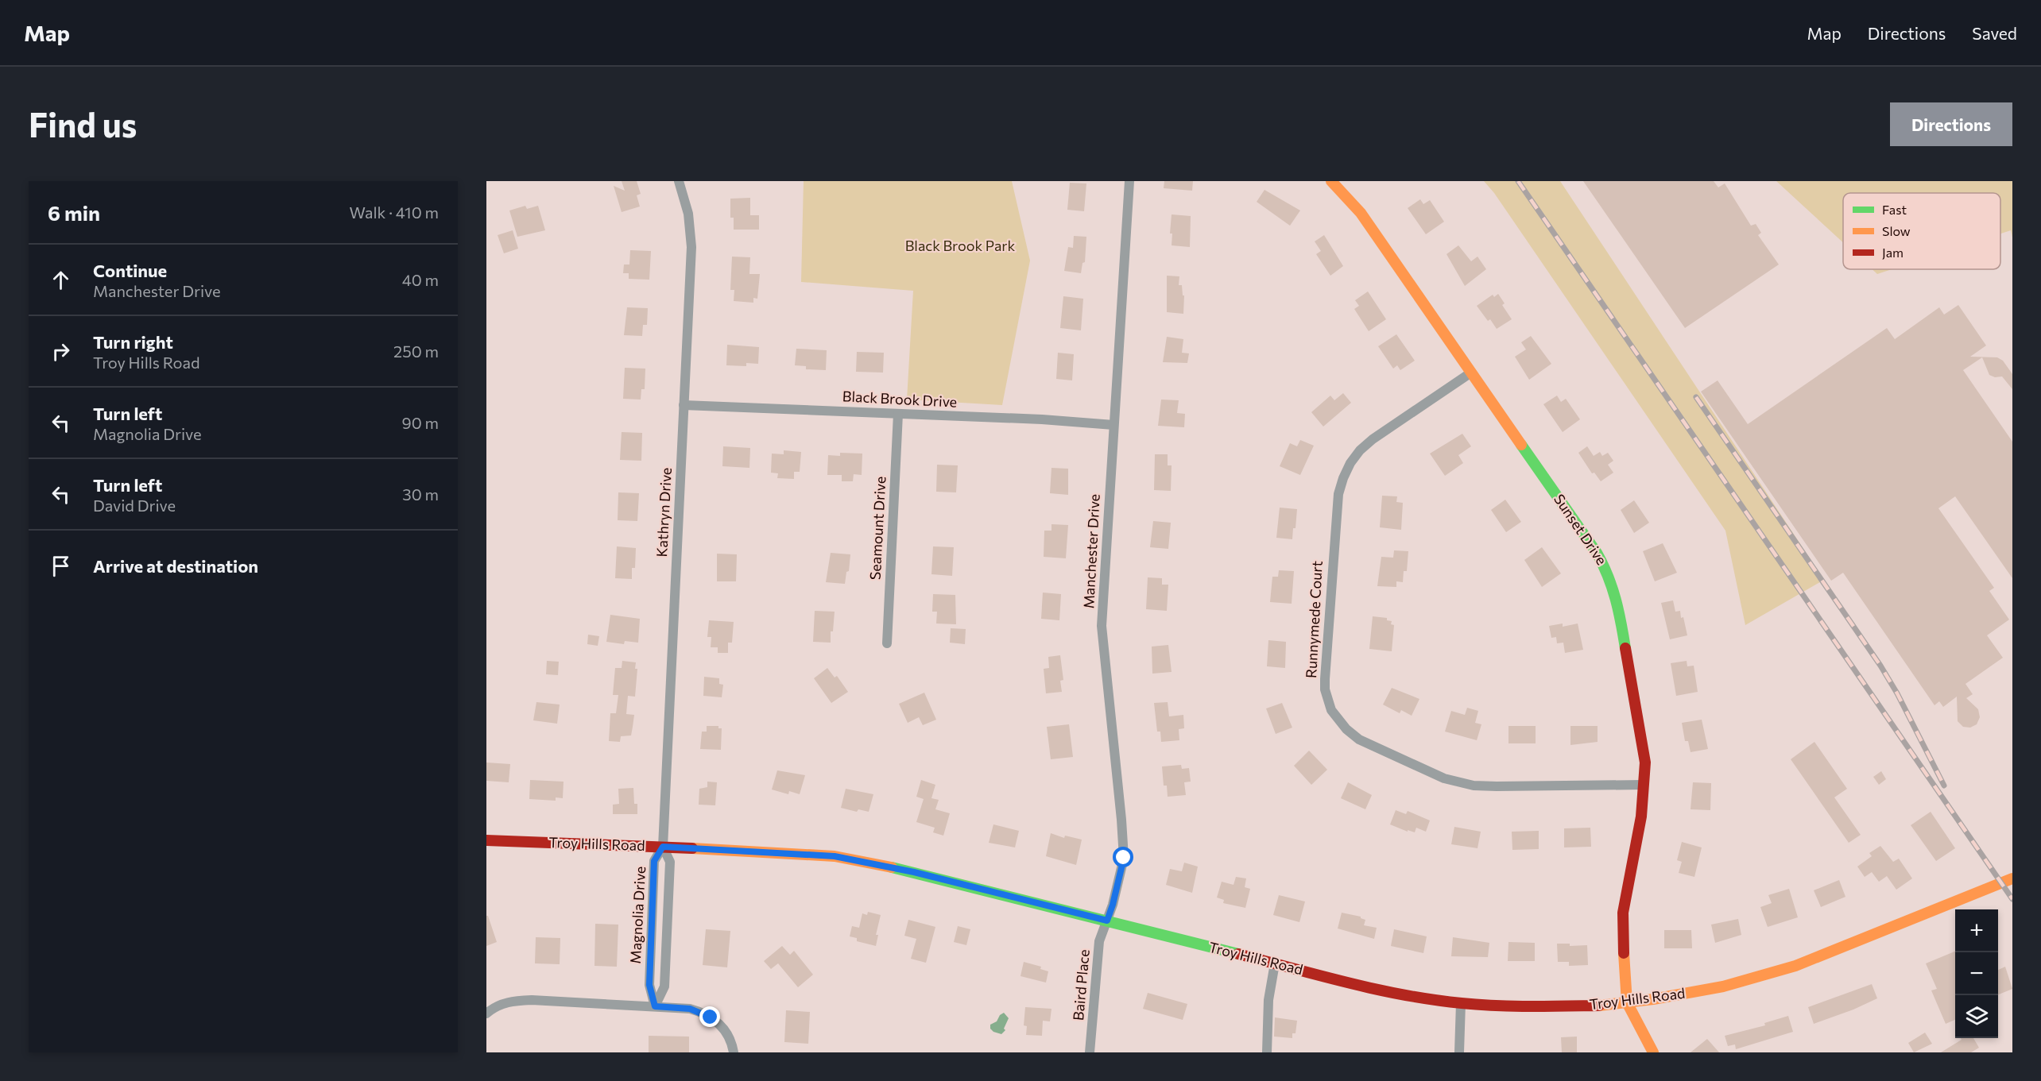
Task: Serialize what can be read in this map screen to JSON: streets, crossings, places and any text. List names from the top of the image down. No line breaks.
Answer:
{"streets":{"main road":["Sunset Drive","Troy Hills Road"],"street":["Black Brook Drive","Kathryn Drive","Seamount Drive","Manchester Drive","Runnymede Court","Magnolia Drive","Baird Place"]},"crossings":[["Black Brook Drive","Kathryn Drive"],["Black Brook Drive","Seamount Drive"],["Black Brook Drive","Manchester Drive"],["Kathryn Drive","Troy Hills Road"],["Kathryn Drive","Magnolia Drive"],["Sunset Drive","Runnymede Court"],["Sunset Drive","Troy Hills Road"],["Manchester Drive","Troy Hills Road"],["Manchester Drive","Baird Place"],["Troy Hills Road","Magnolia Drive"],["Troy Hills Road","Baird Place"]],"parks":["Black Brook Park"],"legend":["Fast","Slow","Jam"],"page":{"header":"Map","nav":["Map","Directions","Saved"],"buttons":"Directions","title":"Find us","heading":["6 min","Walk · 410 m"],"list":[["Continue","Manchester Drive","40 m"],["Turn right","Troy Hills Road","250 m"],["Turn left","Magnolia Drive","90 m"],["Turn left","David Drive","30 m"],"Arrive at destination"],"map_buttons":["+","−"]}}
